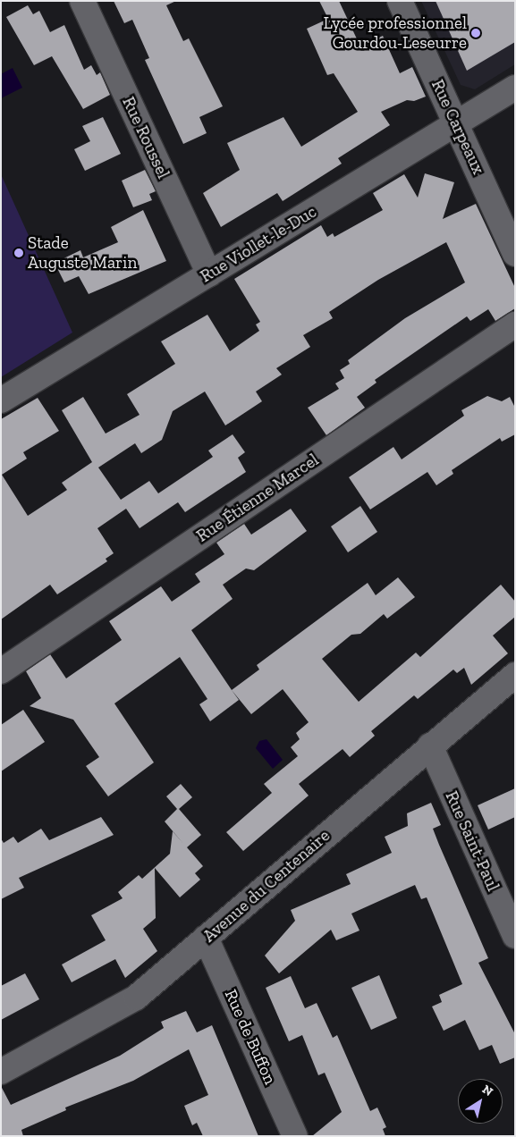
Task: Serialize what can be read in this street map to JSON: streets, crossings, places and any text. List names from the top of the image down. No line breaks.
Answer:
{"streets":{"street":["Rue Carpeaux","Rue Roussel","Rue Viollet-le-Duc","Rue Étienne Marcel","Rue Saint-Paul","Avenue du Centenaire","Rue de Buffon"]},"crossings":[["Rue Carpeaux","Rue Viollet-le-Duc"],["Rue Roussel","Rue Viollet-le-Duc"],["Rue Saint-Paul","Avenue du Centenaire"],["Avenue du Centenaire","Rue de Buffon"]],"places":["Lycée professionnel Gourdou-Leseurre","Stade Auguste Marin"],"north":"top right"}
